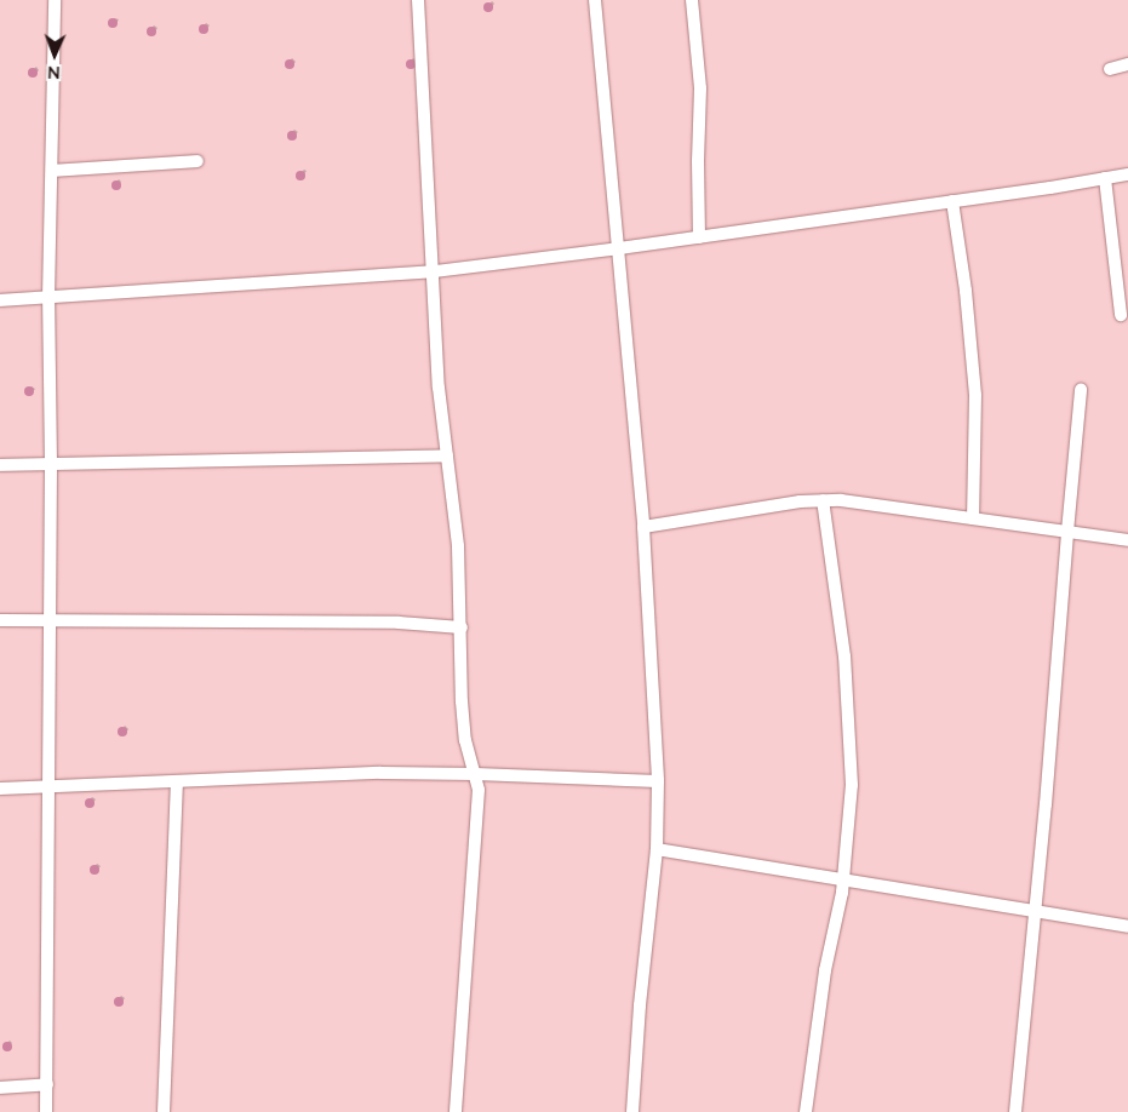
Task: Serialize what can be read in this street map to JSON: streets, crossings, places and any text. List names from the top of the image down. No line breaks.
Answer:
{"north":"bottom"}
